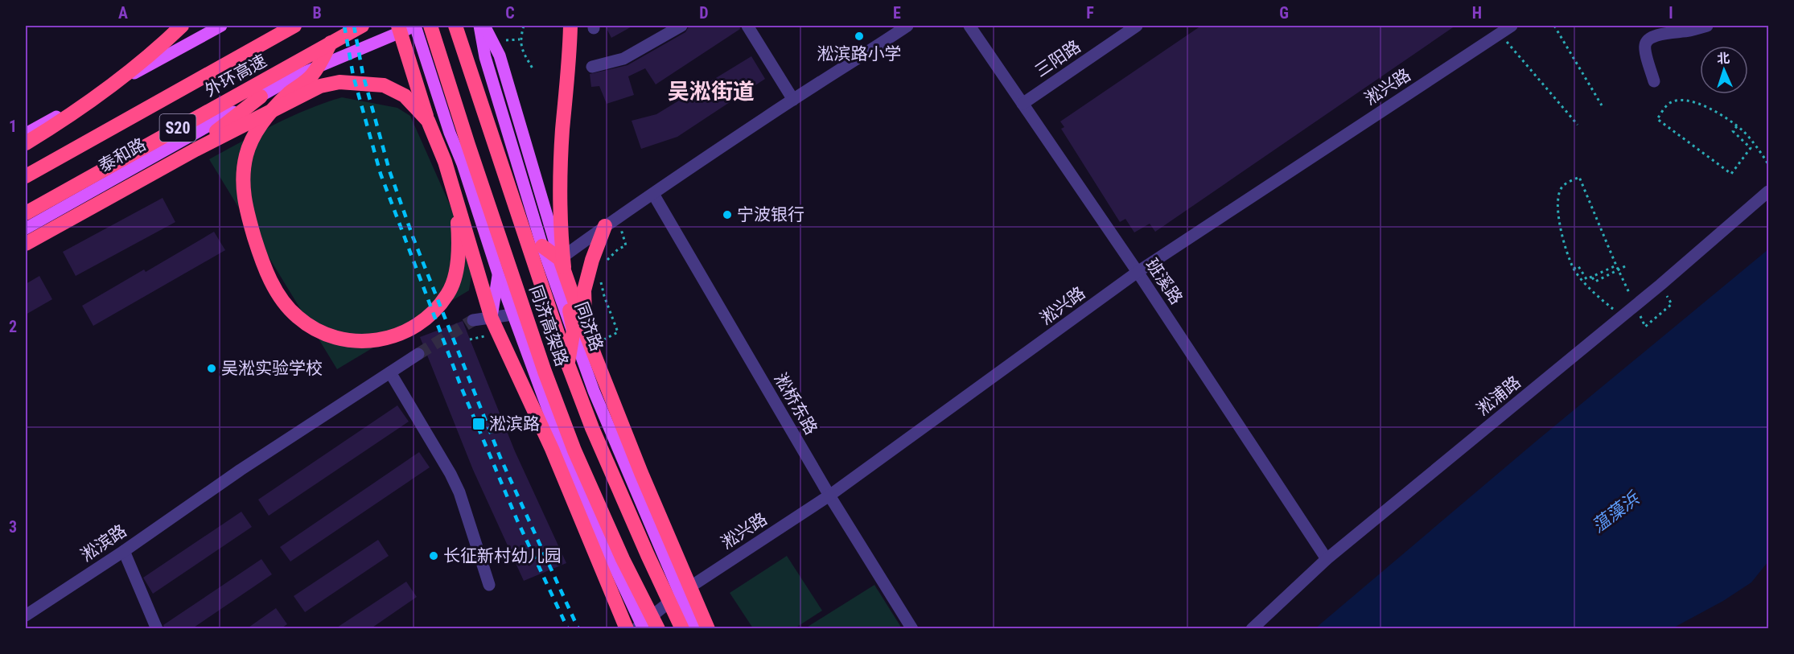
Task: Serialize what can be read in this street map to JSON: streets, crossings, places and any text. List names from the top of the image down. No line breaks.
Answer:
{"streets":{"highway":["外环高速","S20","同济高架路"],"main road":["泰和路","同济路"],"street":["三阳路","淞兴路","班溪路","淞浦路","淞桥东路","淞滨路"]},"crossings":[["三阳路","班溪路"],["淞兴路","班溪路"],["淞兴路","同济路"],["淞兴路","淞桥东路"],["班溪路","淞浦路"]],"districts":["吴淞街道"],"water":["蕰藻浜"],"places":{"other":["淞滨路小学","宁波银行","吴淞实验学校","长征新村幼儿园"],"transit":["淞滨路"]},"north":"top","grid":{"columns":["A","B","C","D","E","F","G","H","I"],"rows":["1","2","3"]}}
